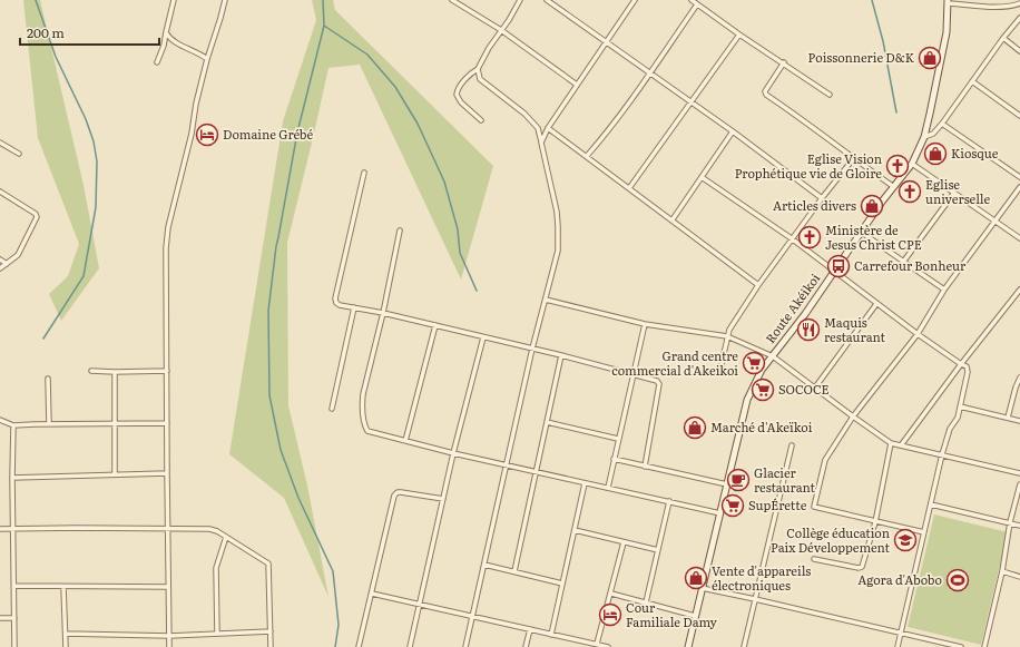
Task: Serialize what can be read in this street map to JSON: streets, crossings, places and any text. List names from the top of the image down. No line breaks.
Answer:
{"streets":{"street":["Route Akéikoi"]},"places":{"shop":["Poissonnerie D&K","Kiosque","Articles divers","Marché d'Akeïkoi","Vente d'appareils électroniques"],"hotel":["Domaine Grébé","Cour Familiale Damy"],"church":["Eglise Vision Prophétique vie de Gloire","Eglise universelle","Ministère de Jesus Christ CPE"],"bus stop":["Carrefour Bonheur"],"restaurant":["Maquis restaurant"],"supermarket":["Grand centre commercial d'Akeikoi","SOCOCE","SupÉrette"],"cafe":["Glacier restaurant"],"school or university":["Collège éducation Paix Développement"],"sports":["Agora d'Abobo"]},"scale_bar":"200 m"}
